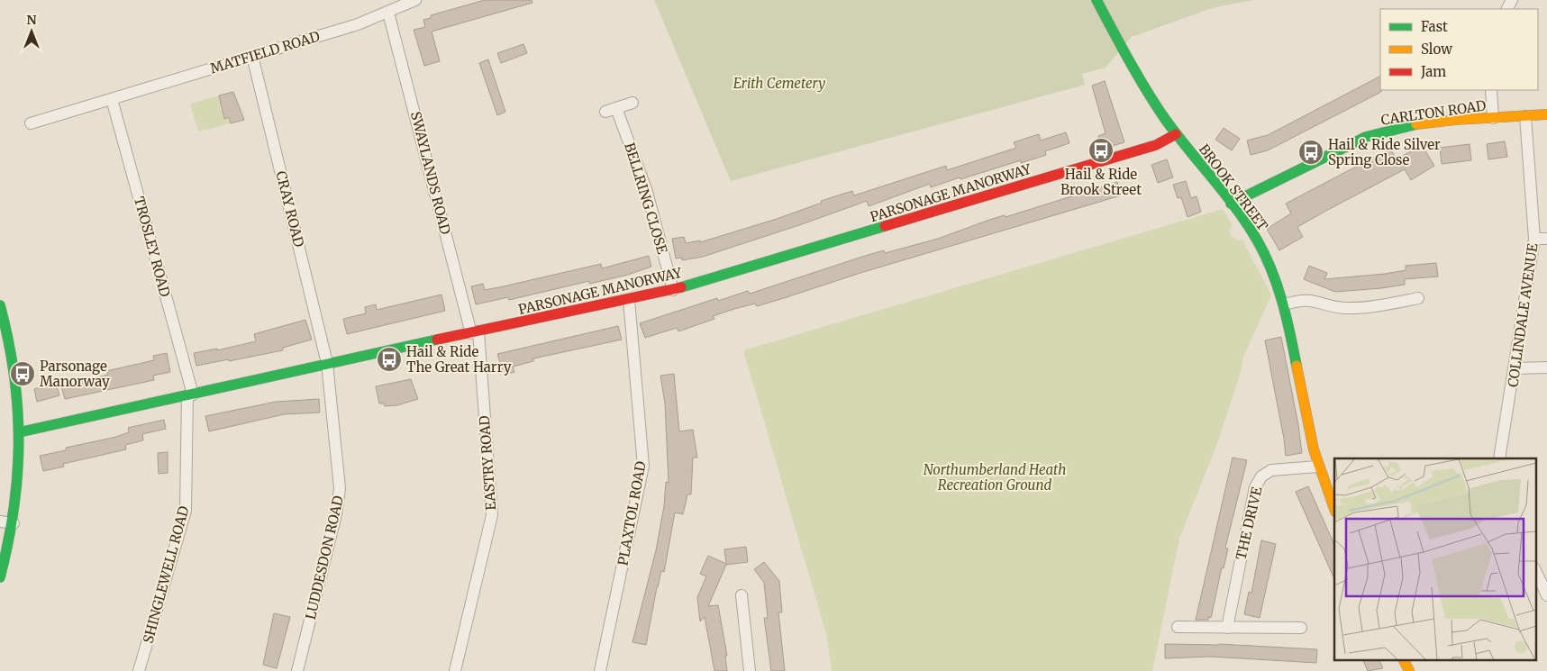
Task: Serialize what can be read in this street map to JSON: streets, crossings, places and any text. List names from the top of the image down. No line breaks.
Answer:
{"streets":{"street":["MATFIELD ROAD","CARLTON ROAD","SWAYLANDS ROAD","BROOK STREET","PARSONAGE MANORWAY","BELLRING CLOSE","CRAY ROAD","TROSLEY ROAD","COLLINDALE AVENUE","EASTRY ROAD","PLAXTOL ROAD","THE DRIVE","LUDDESDON ROAD","SHINGLEWELL ROAD"]},"crossings":[["MATFIELD ROAD","SWAYLANDS ROAD"],["MATFIELD ROAD","CRAY ROAD"],["MATFIELD ROAD","TROSLEY ROAD"],["CARLTON ROAD","BROOK STREET"],["CARLTON ROAD","COLLINDALE AVENUE"],["SWAYLANDS ROAD","PARSONAGE MANORWAY"],["SWAYLANDS ROAD","EASTRY ROAD"],["BROOK STREET","PARSONAGE MANORWAY"],["BROOK STREET","THE DRIVE"],["PARSONAGE MANORWAY","BELLRING CLOSE"],["PARSONAGE MANORWAY","CRAY ROAD"],["PARSONAGE MANORWAY","TROSLEY ROAD"],["PARSONAGE MANORWAY","EASTRY ROAD"],["PARSONAGE MANORWAY","PLAXTOL ROAD"],["PARSONAGE MANORWAY","LUDDESDON ROAD"],["PARSONAGE MANORWAY","SHINGLEWELL ROAD"],["CRAY ROAD","LUDDESDON ROAD"],["TROSLEY ROAD","SHINGLEWELL ROAD"]],"parks":["Erith Cemetery","Northumberland Heath Recreation Ground"],"places":{"bus stop":["Hail & Ride Brook Street","Hail & Ride Silver Spring Close","Hail & Ride The Great Harry","Parsonage Manorway"]},"legend":["Fast","Slow","Jam"],"north":"top"}
